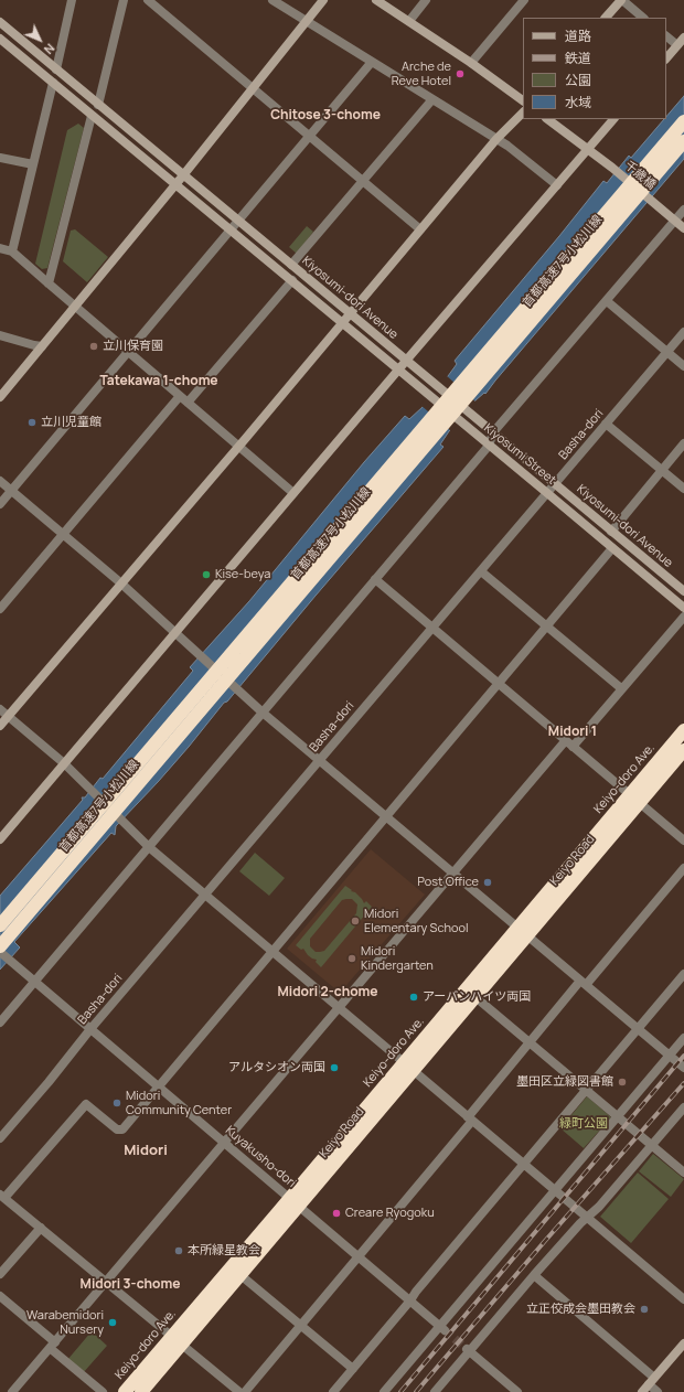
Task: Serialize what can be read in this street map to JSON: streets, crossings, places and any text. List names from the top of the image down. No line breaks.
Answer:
{"streets":{"highway":["首都高速7号小松川線","Keiyo-doro Ave.","Keiyo Road"],"street":["千歳橋","Kiyosumi-dori Avenue","Basha-dori","Kiyosumi Street","Kuyakusho-dori"]},"crossings":[["Kiyosumi-dori Avenue","Basha-dori"],["Kiyosumi-dori Avenue","Kiyosumi Street"],["Basha-dori","Kiyosumi Street"],["Basha-dori","Kuyakusho-dori"],["Keiyo-doro Ave.","Keiyo Road"],["Keiyo-doro Ave.","Kuyakusho-dori"],["Keiyo Road","Kuyakusho-dori"]],"districts":["Chitose 3-chome","Tatekawa 1-chome","Midori 1","Midori 2-chome","Midori","Midori 3-chome"],"parks":["緑町公園"],"places":["Arche de Reve Hotel","立川保育園","立川児童館","Kise-beya","Post Office","Midori Elementary School","Midori Kindergarten","アーバンハイツ両国","アルタシオン両国","墨田区立緑図書館","Midori Community Center","Creare Ryogoku","本所緑星教会","立正佼成会墨田教会","Warabemidori Nursery"],"legend":["道路","鉄道","公園","水域"],"north":"bottom right"}
